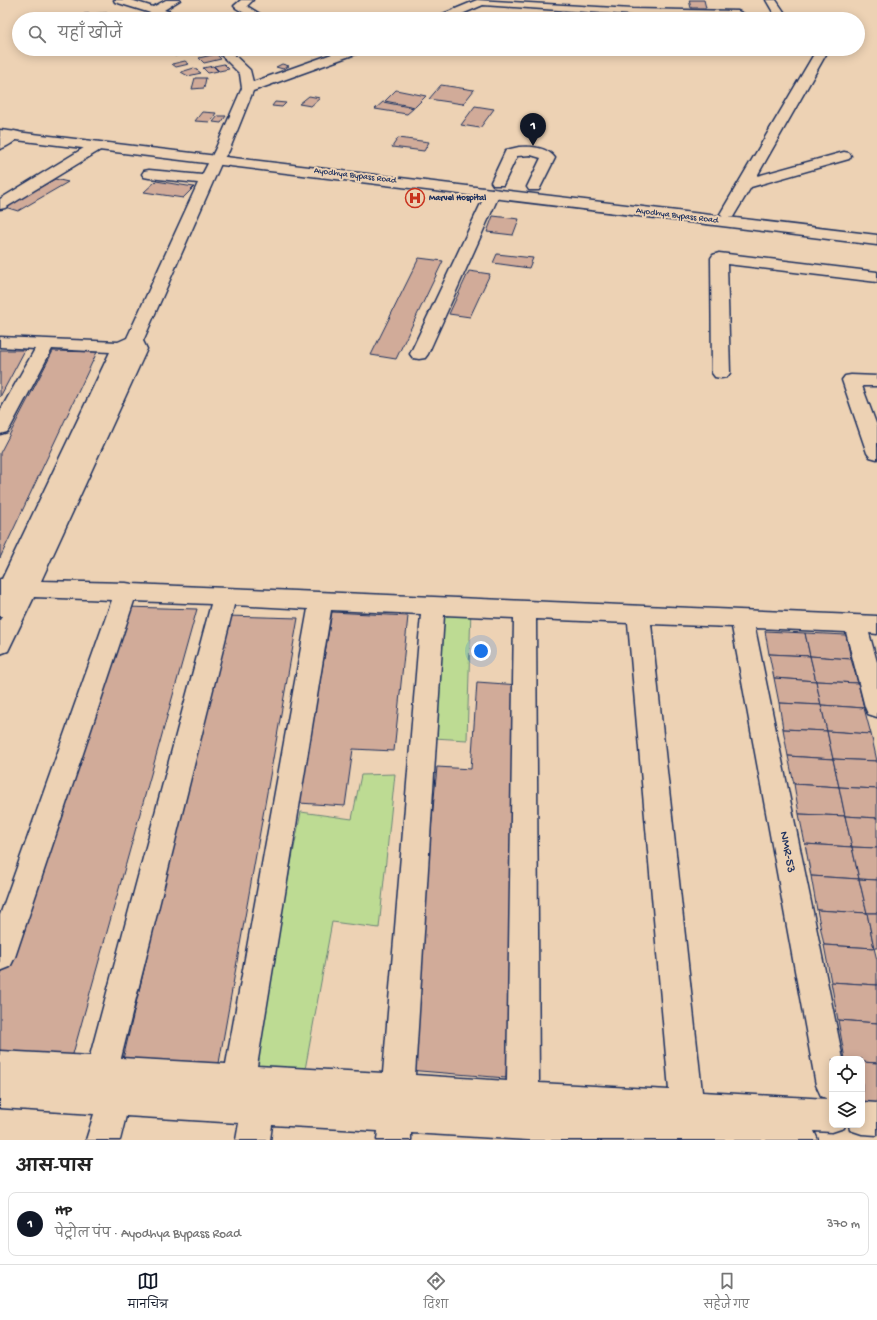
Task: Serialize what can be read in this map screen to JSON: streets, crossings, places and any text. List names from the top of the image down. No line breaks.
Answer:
{"streets":{"street":["Ayodhya Bypass Road","NMR-53"]},"places":{"hospital":["Marvel Hospital"]},"page":{"search":"यहाँ खोजें","pins":"1","heading":"आस-पास","list":[{"mark":"1","name":"HP","note":"पेट्रोल पंप · Ayodhya Bypass Road","value":"370 m"}],"nav":["मानचित्र","दिशा","सहेजे गए"]}}
